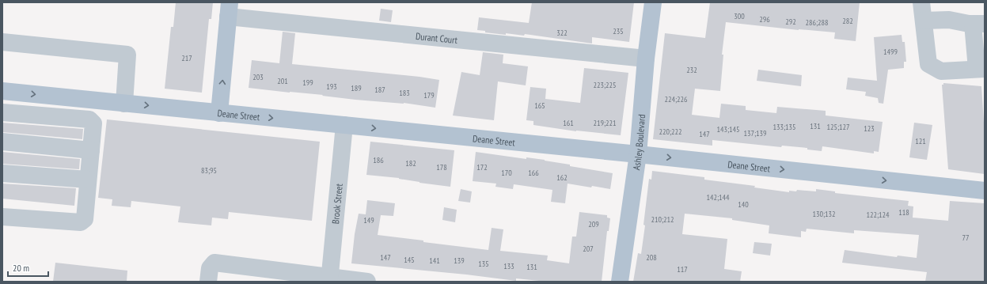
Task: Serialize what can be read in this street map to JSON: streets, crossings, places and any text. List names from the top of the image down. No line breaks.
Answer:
{"streets":{"main road":["Deane Street","Ashley Boulevard"],"street":["Durant Court","Brook Street"]},"crossings":[["Durant Court","Ashley Boulevard"],["Deane Street","Ashley Boulevard"],["Deane Street","Brook Street"]],"one_way":["Deane Street"],"house_numbers":["300","296","282","292","286;288","235","322","1499","217","232","203","201","199","223;225","193","189","187","183","179","224;226","165","161","219;221","131","133;135","125;127","123","143;145","220;222","137;139","147","121","186","182","178","172","83;95","170","166","162","142;144","140","118","130;132","122;124","210;212","149","209","77","207","147","208","145","141","139","135","133","131","117"],"scale_bar":"20 m"}
